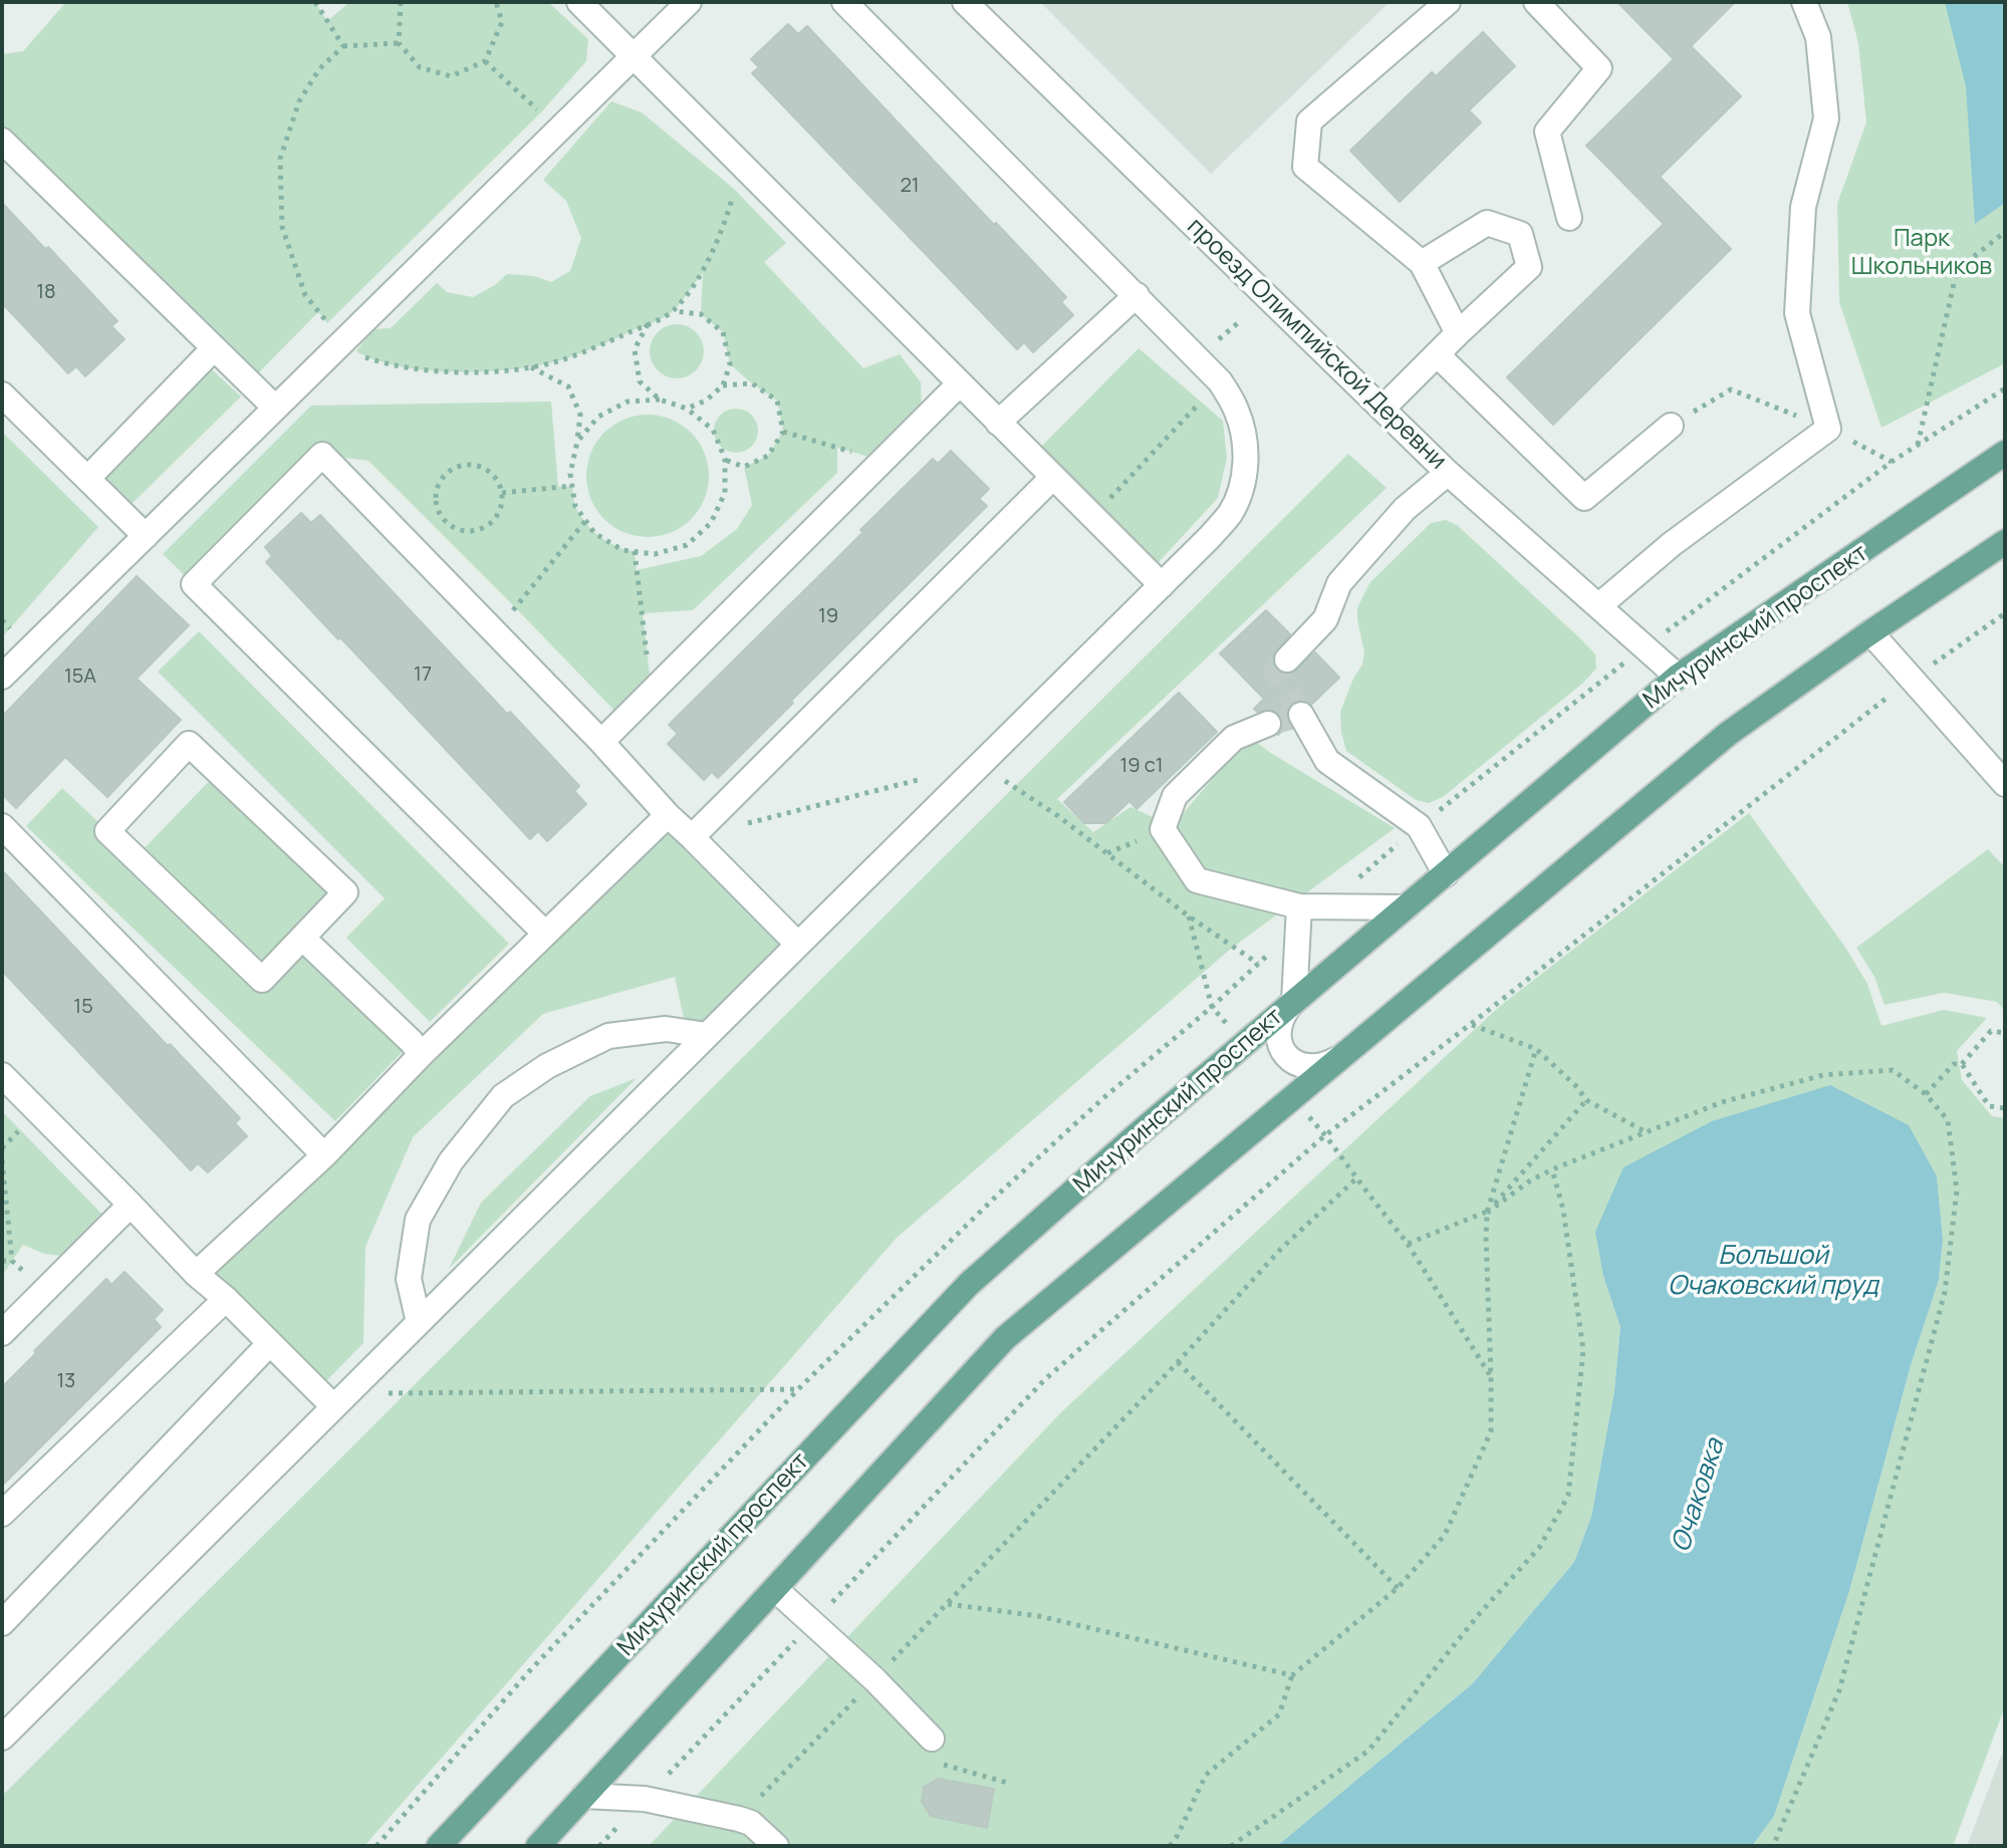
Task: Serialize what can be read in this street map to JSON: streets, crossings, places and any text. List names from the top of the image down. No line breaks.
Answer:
{"streets":{"main road":["Мичуринский проспект"],"street":["проезд Олимпийской Деревни"]},"crossings":[["проезд Олимпийской Деревни","Мичуринский проспект"]],"water":["Большой Очаковский пруд","Очаковка"],"parks":["Парк Школьников"],"house_numbers":["21","18","19","17","15А","19 с1","15","13"]}
